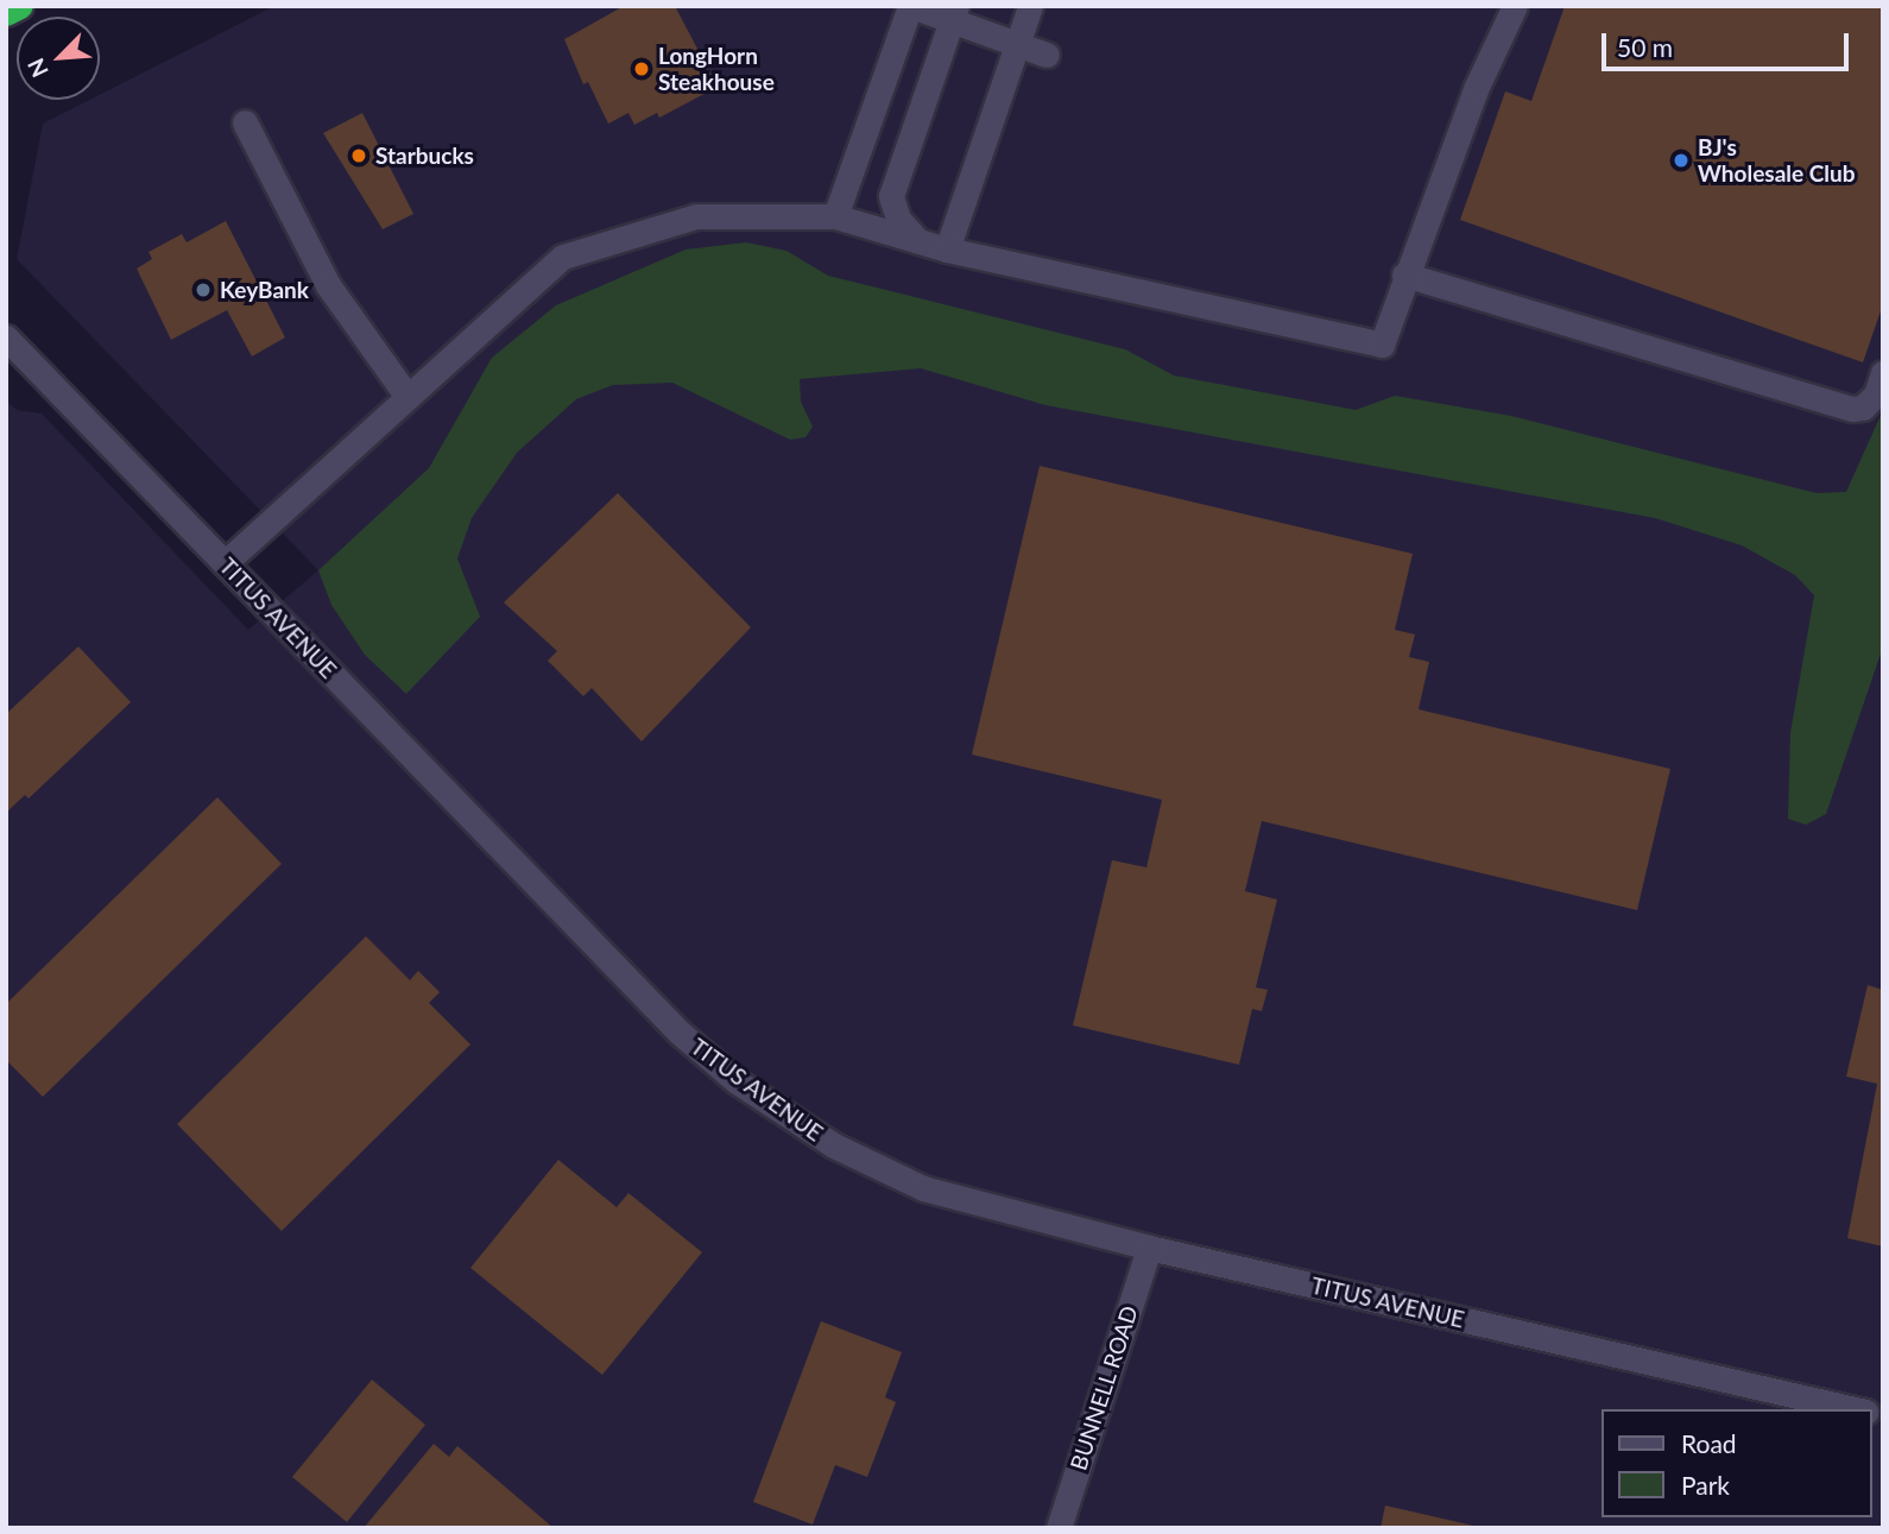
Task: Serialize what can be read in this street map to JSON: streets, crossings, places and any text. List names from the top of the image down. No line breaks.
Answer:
{"streets":{"street":["TITUS AVENUE","BUNNELL ROAD"]},"crossings":[["TITUS AVENUE","BUNNELL ROAD"]],"places":["LongHorn Steakhouse","Starbucks","BJ's Wholesale Club","KeyBank"],"legend":["Road","Park"],"scale_bar":"50 m","north":"bottom left"}
